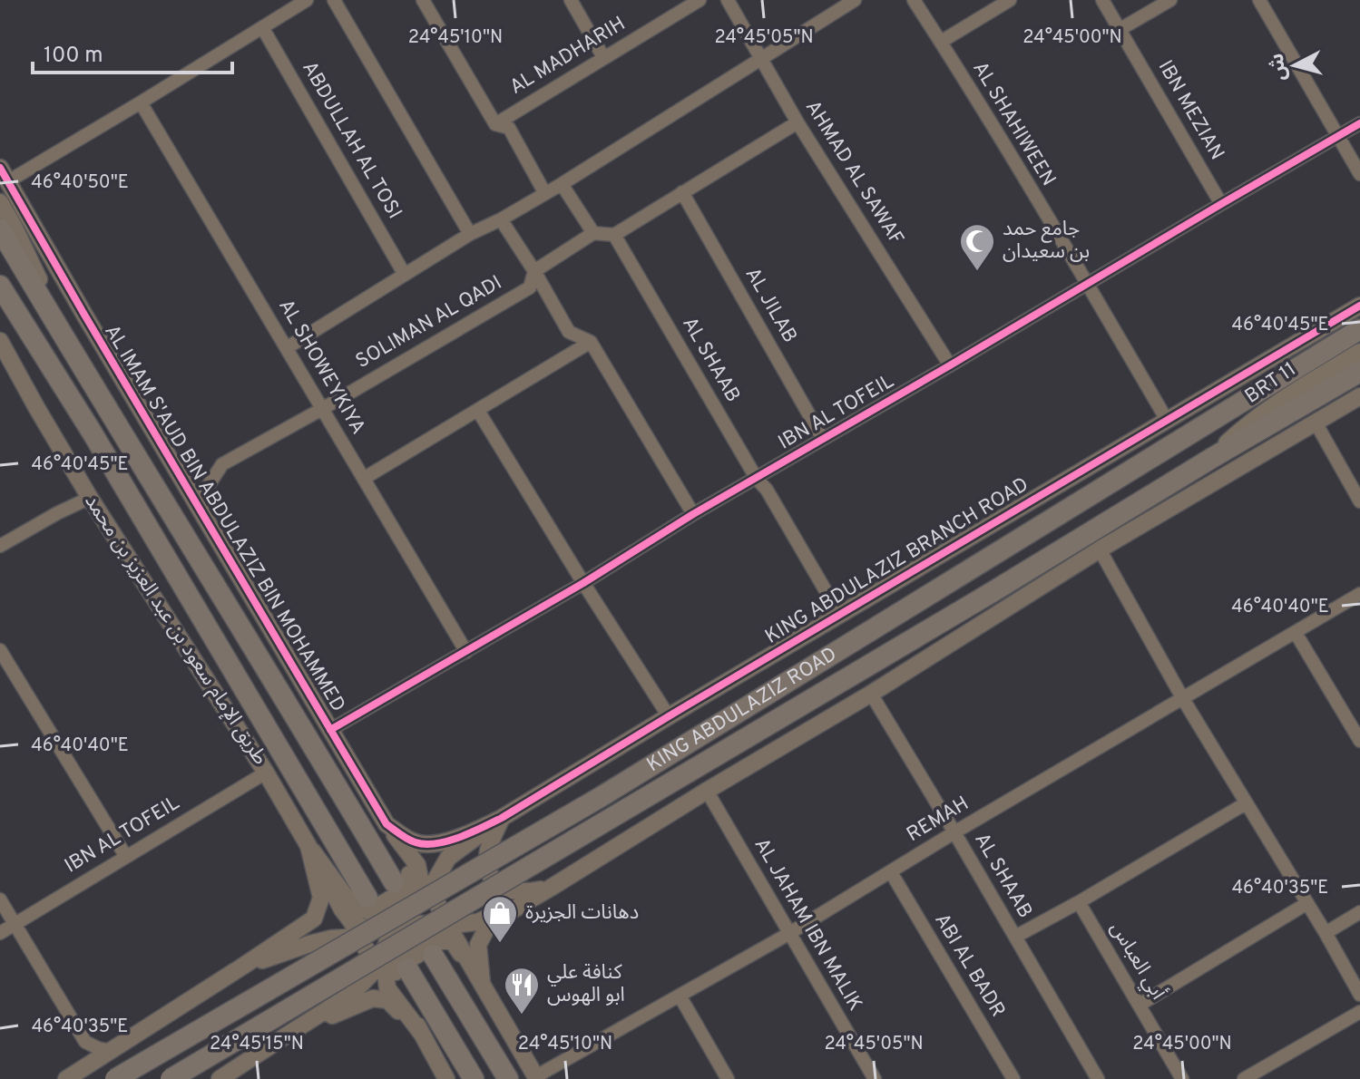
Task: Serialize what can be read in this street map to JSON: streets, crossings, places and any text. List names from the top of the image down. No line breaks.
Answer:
{"streets":{"main road":["BRT 11","AL IMAM S'AUD BIN ABDULAZIZ BIN MOHAMMED","KING ABDULAZIZ ROAD"],"street":["AL MADHARIH","IBN MEZIAN","AL SHAHIWEEN","ABDULLAH AL TOSI","AHMAD AL SAWAF","AL JILAB","SOLIMAN AL QADI","AL SHAAB","AL SHOWEYKIYA","IBN AL TOFEIL","KING ABDULAZIZ BRANCH ROAD","طريق الإمام سعود بن عبد العزيز بن محمد","REMAH","AL JAHAM IBN MALIK","أبي العباس","ABI AL BADR"]},"crossings":[["IBN MEZIAN","IBN AL TOFEIL"],["AL SHAHIWEEN","IBN AL TOFEIL"],["AL SHAHIWEEN","KING ABDULAZIZ BRANCH ROAD"],["AHMAD AL SAWAF","IBN AL TOFEIL"],["AL JILAB","IBN AL TOFEIL"],["SOLIMAN AL QADI","AL SHOWEYKIYA"],["SOLIMAN AL QADI","AL IMAM S'AUD BIN ABDULAZIZ BIN MOHAMMED"],["AL SHAAB","IBN AL TOFEIL"],["AL SHAAB","KING ABDULAZIZ BRANCH ROAD"],["AL SHAAB","REMAH"],["AL SHOWEYKIYA","IBN AL TOFEIL"],["BRT 11","KING ABDULAZIZ ROAD"],["IBN AL TOFEIL","AL IMAM S'AUD BIN ABDULAZIZ BIN MOHAMMED"],["IBN AL TOFEIL","طريق الإمام سعود بن عبد العزيز بن محمد"],["AL IMAM S'AUD BIN ABDULAZIZ BIN MOHAMMED","KING ABDULAZIZ BRANCH ROAD"],["REMAH","AL JAHAM IBN MALIK"],["REMAH","ABI AL BADR"]],"places":{"mosque":["جامع حمد بن سعيدان"],"shop":["دهانات الجزيرة"],"restaurant":["كنافة علي ابو الهوس"]},"scale_bar":"100 m","north":"left","coordinates":["24°45'10\"N","24°45'05\"N","24°45'00\"N","46°40'50\"E","46°40'45\"E","46°40'40\"E","46°40'35\"E","24°45'15\"N"]}
